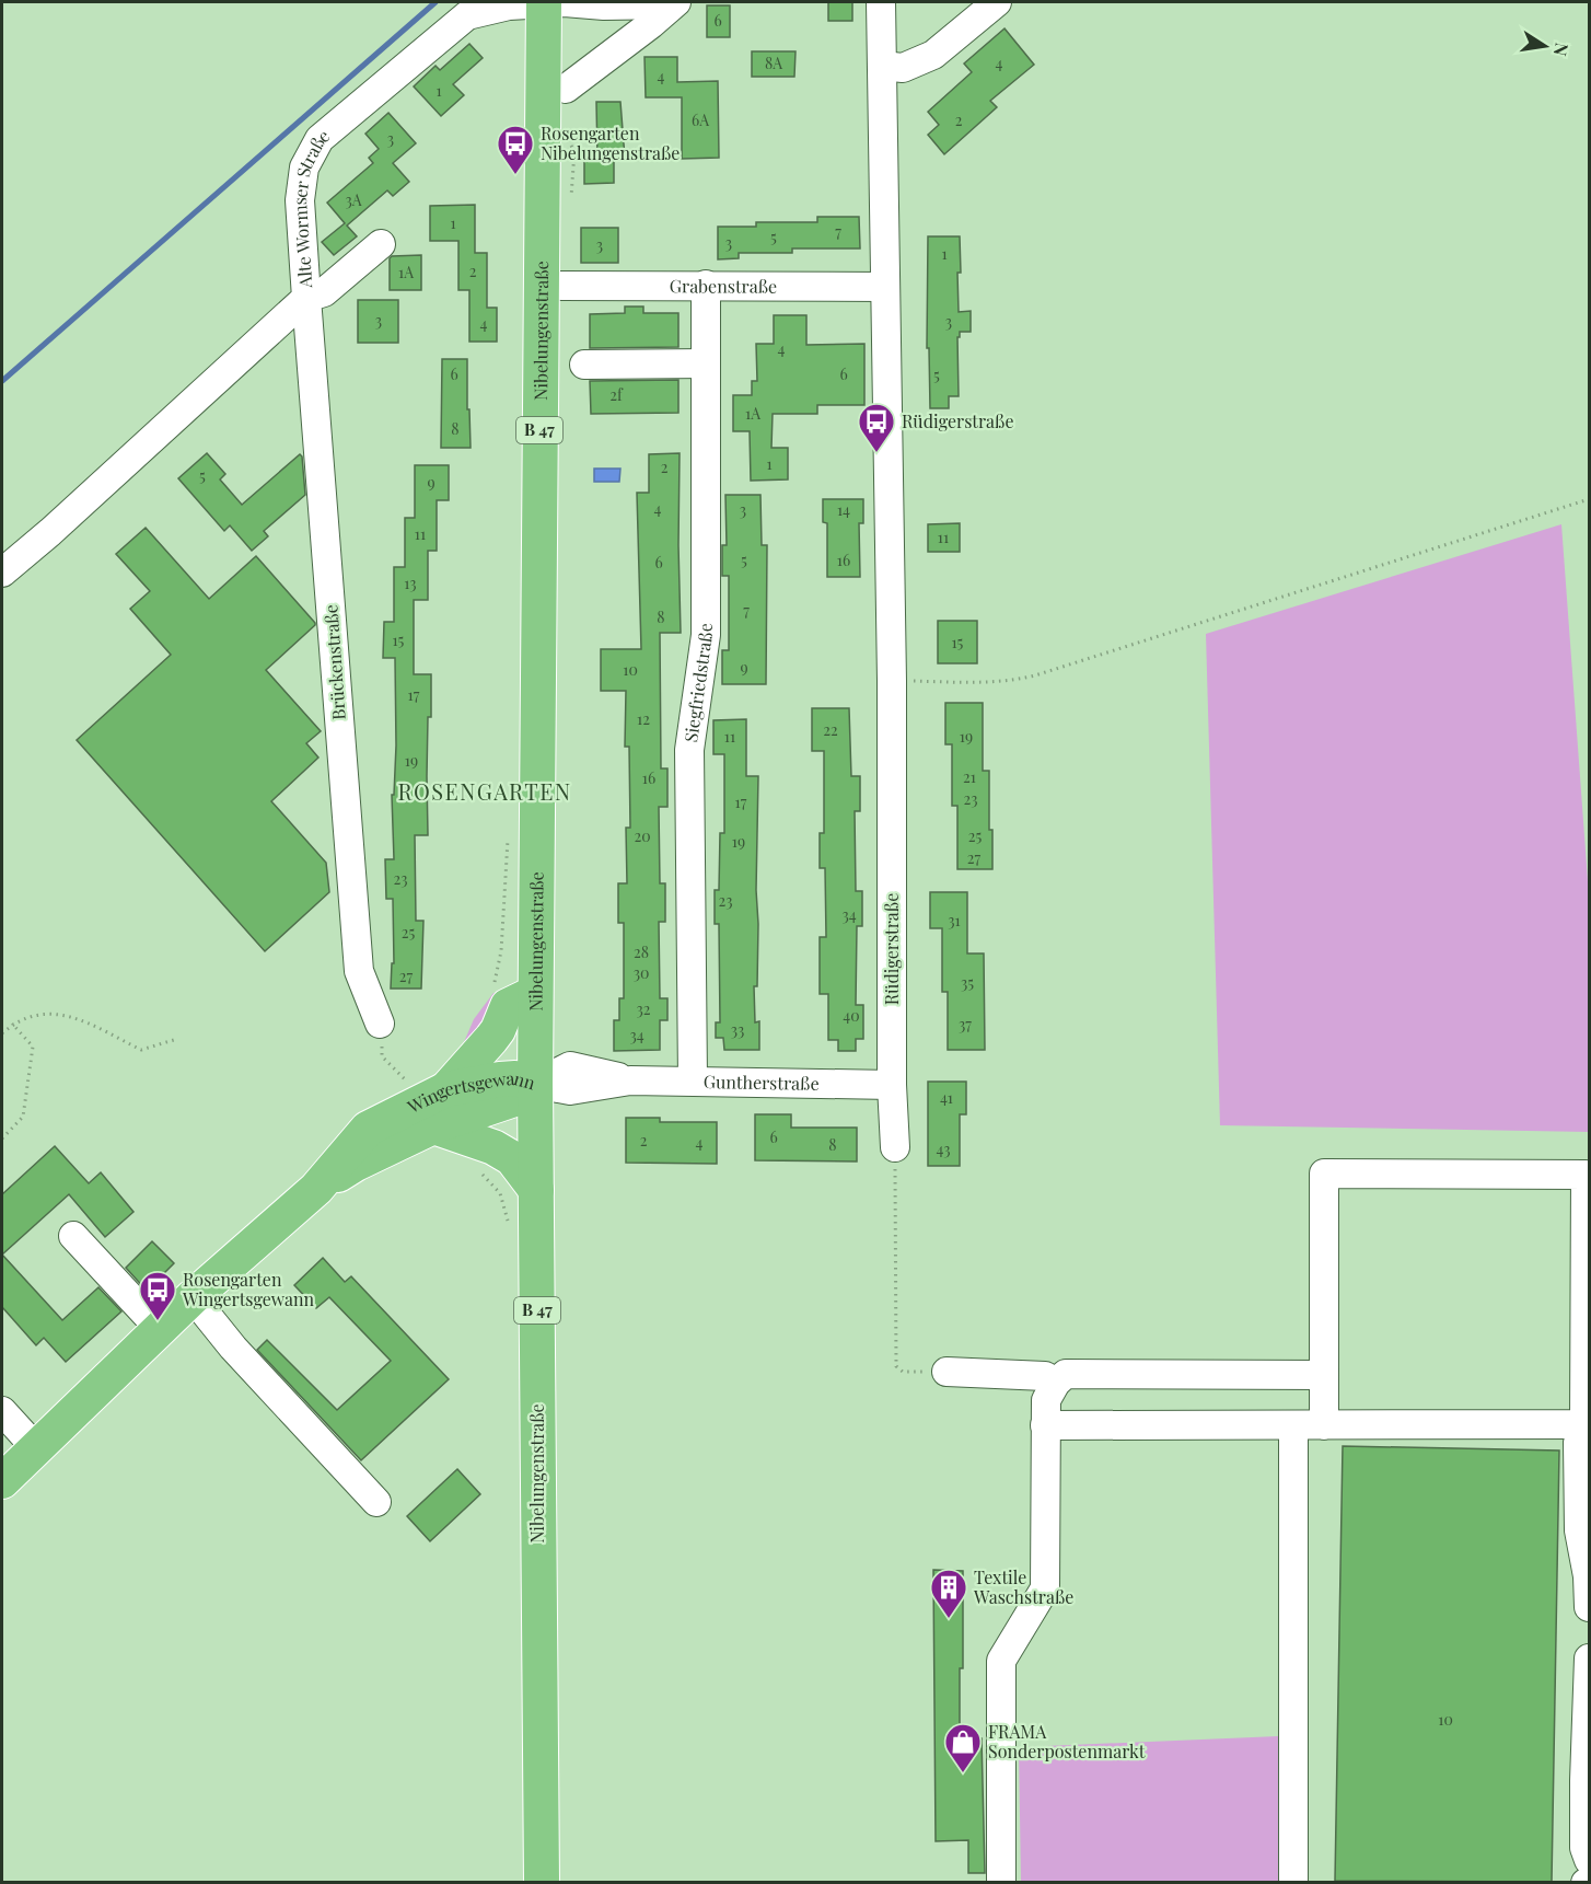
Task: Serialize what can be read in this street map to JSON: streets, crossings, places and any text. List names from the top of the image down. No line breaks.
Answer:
{"streets":{"main road":["Nibelungenstraße","B 47","Wingertsgewann"],"street":["Alte Wormser Straße","Grabenstraße","Brückenstraße","Siegfriedstraße","Rüdigerstraße","Guntherstraße"]},"crossings":[["Alte Wormser Straße","Nibelungenstraße"],["Alte Wormser Straße","Brückenstraße"],["Grabenstraße","Siegfriedstraße"],["Grabenstraße","Rüdigerstraße"],["Nibelungenstraße","Guntherstraße"],["Nibelungenstraße","Wingertsgewann"],["Siegfriedstraße","Guntherstraße"],["Rüdigerstraße","Guntherstraße"],["Guntherstraße","Wingertsgewann"]],"districts":["ROSENGARTEN"],"places":{"bus stop":["Rosengarten Nibelungenstraße","Rüdigerstraße","Rosengarten Wingertsgewann"],"building":["Textile Waschstraße"],"shop":["FRAMA Sonderpostenmarkt"]},"house_numbers":["6","8A","4","4","1","6A","2","3","3A","1","7","5","3","3","1","2","1A","3","3","4","4","6","6","5","2f","1A","8","1","2","5","9","4","3","14","11","11","5","16","6","13","7","8","15","15","9","10","17","12","22","11","19","19","21","16","23","17","20","25","19","27","23","23","34","31","25","28","30","27","35","32","40","37","33","34","41","6","2","4","8","43","10"],"north":"right"}
